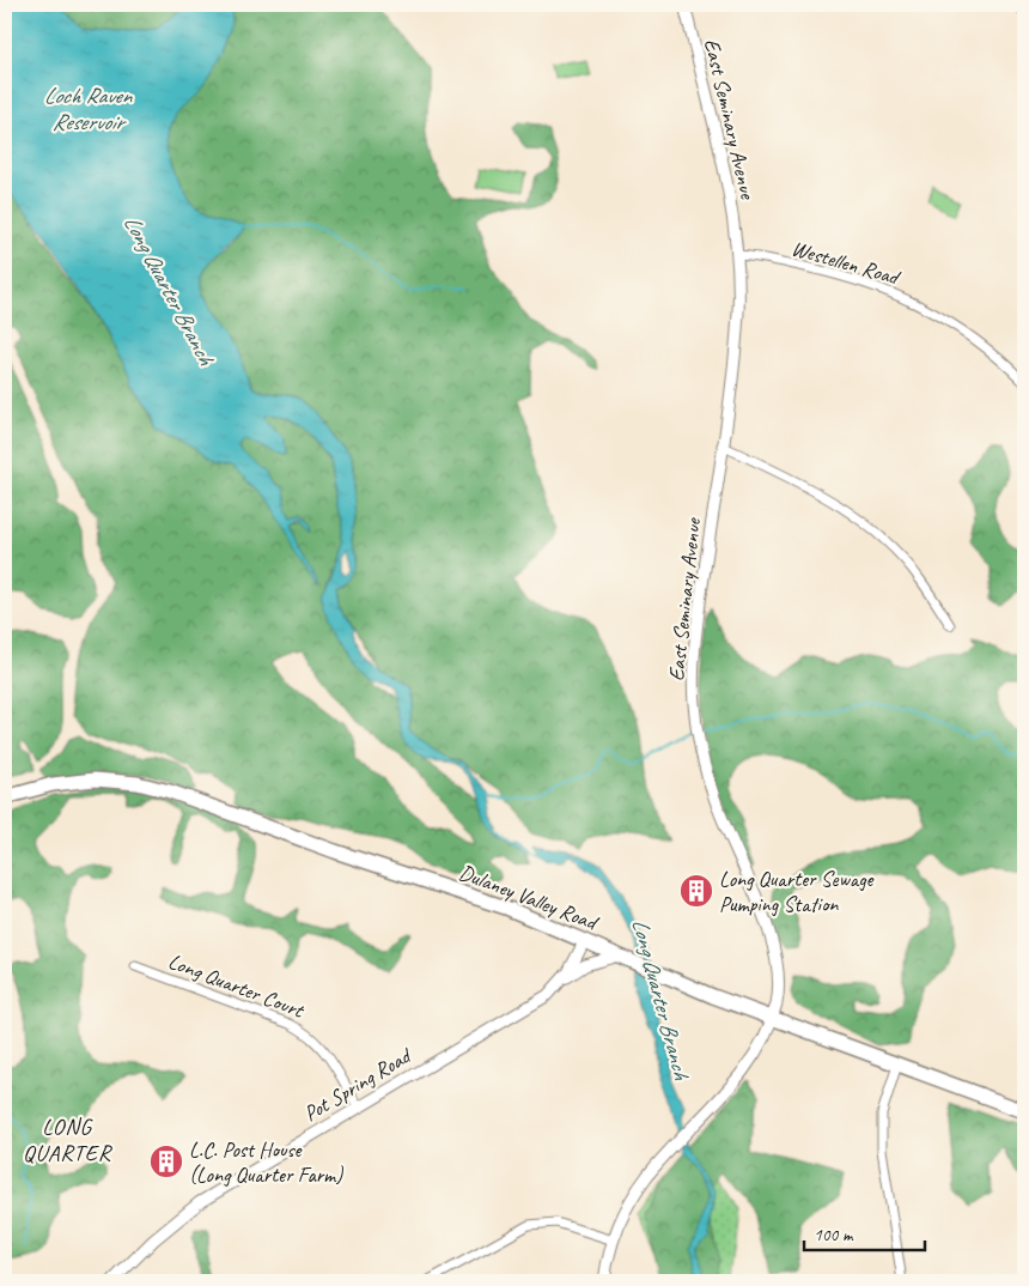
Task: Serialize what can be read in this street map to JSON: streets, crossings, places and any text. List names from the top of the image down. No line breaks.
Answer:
{"streets":{"main road":["Dulaney Valley Road"],"street":["East Seminary Avenue","Westellen Road","Long Quarter Court","Pot Spring Road"]},"crossings":[["East Seminary Avenue","Westellen Road"],["East Seminary Avenue","Dulaney Valley Road"],["Dulaney Valley Road","Pot Spring Road"],["Long Quarter Court","Pot Spring Road"]],"districts":["LONG QUARTER"],"water":["Loch Raven Reservoir","Long Quarter Branch"],"places":{"building":["Long Quarter Sewage Pumping Station","L.C. Post House (Long Quarter Farm)"]},"scale_bar":"100 m"}
